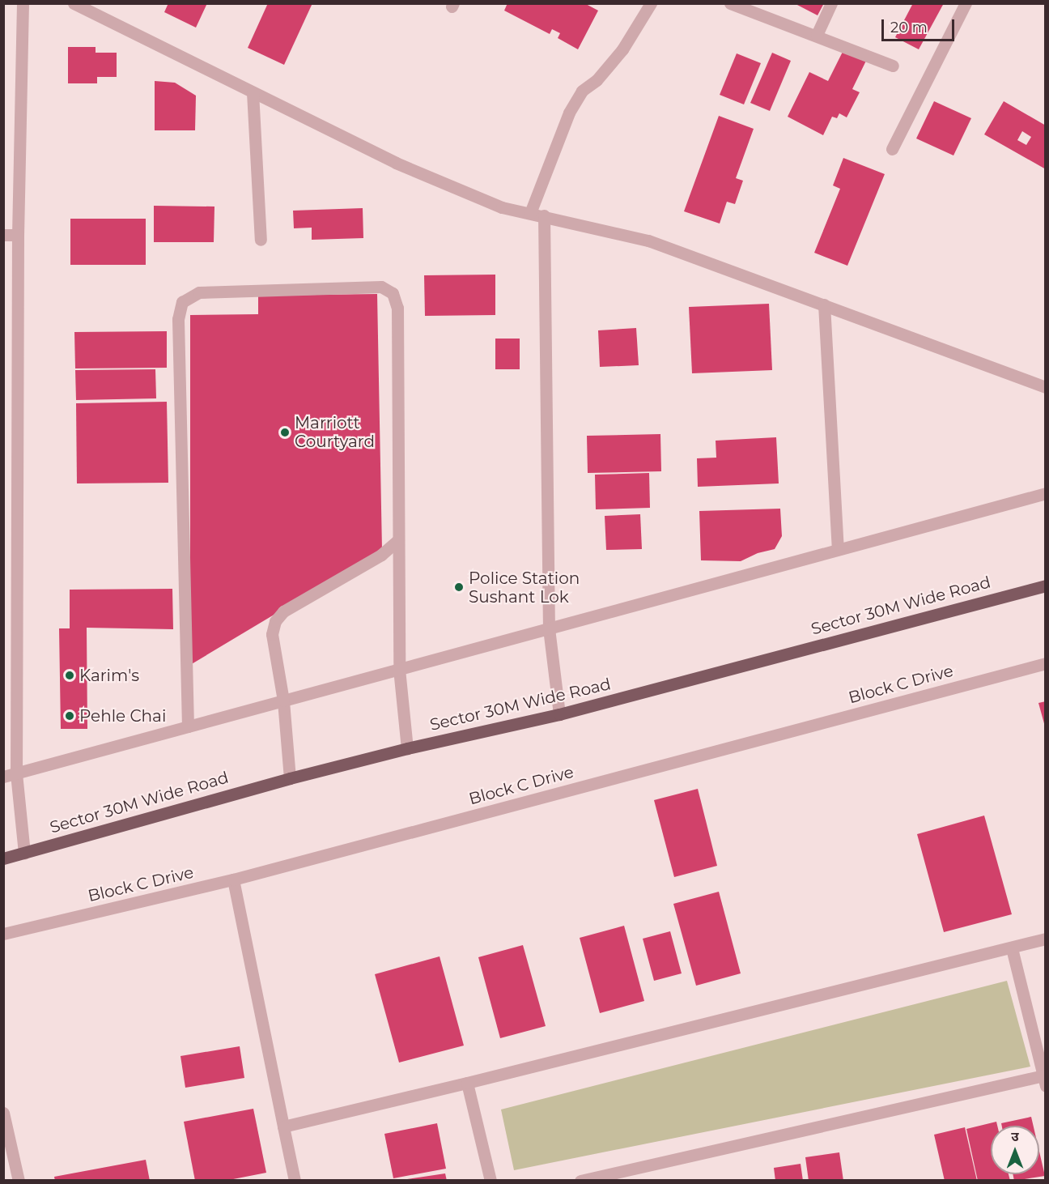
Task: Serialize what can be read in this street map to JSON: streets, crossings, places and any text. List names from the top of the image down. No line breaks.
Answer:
{"streets":{"main road":["Sector 30M Wide Road"],"street":["Block C Drive"]},"places":["Marriott Courtyard","Police Station Sushant Lok","Karim's","Pehle Chai"],"scale_bar":"20 m","north":"top"}
